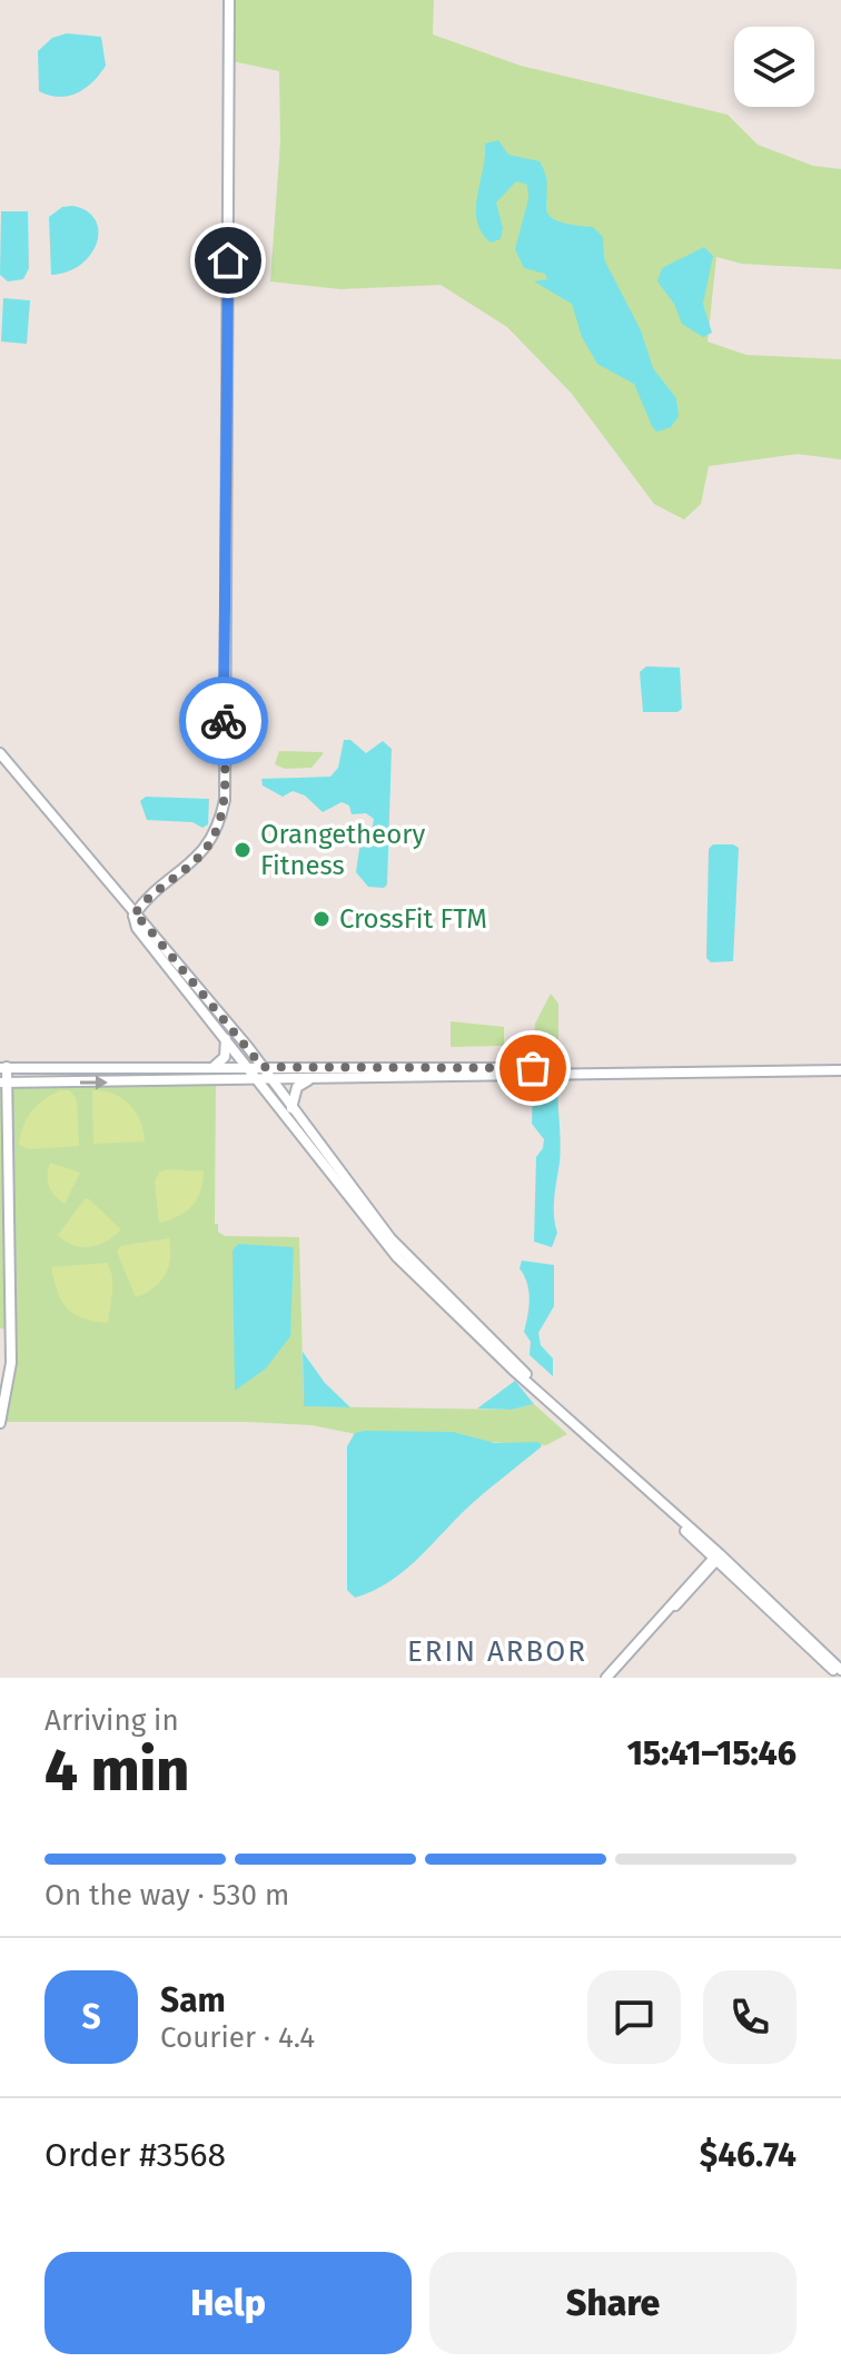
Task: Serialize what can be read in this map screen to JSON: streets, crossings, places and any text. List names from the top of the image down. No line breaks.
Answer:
{"districts":["ERIN ARBOR"],"places":["Orangetheory Fitness","CrossFit FTM"],"page":{"heading":["4 min","Arriving in","15:41–15:46"],"panel":["Sam","Courier · 4.4","Order #3568","$46.74"],"bar":"On the way · 530 m","round":"S","buttons":["Help","Share"]}}
